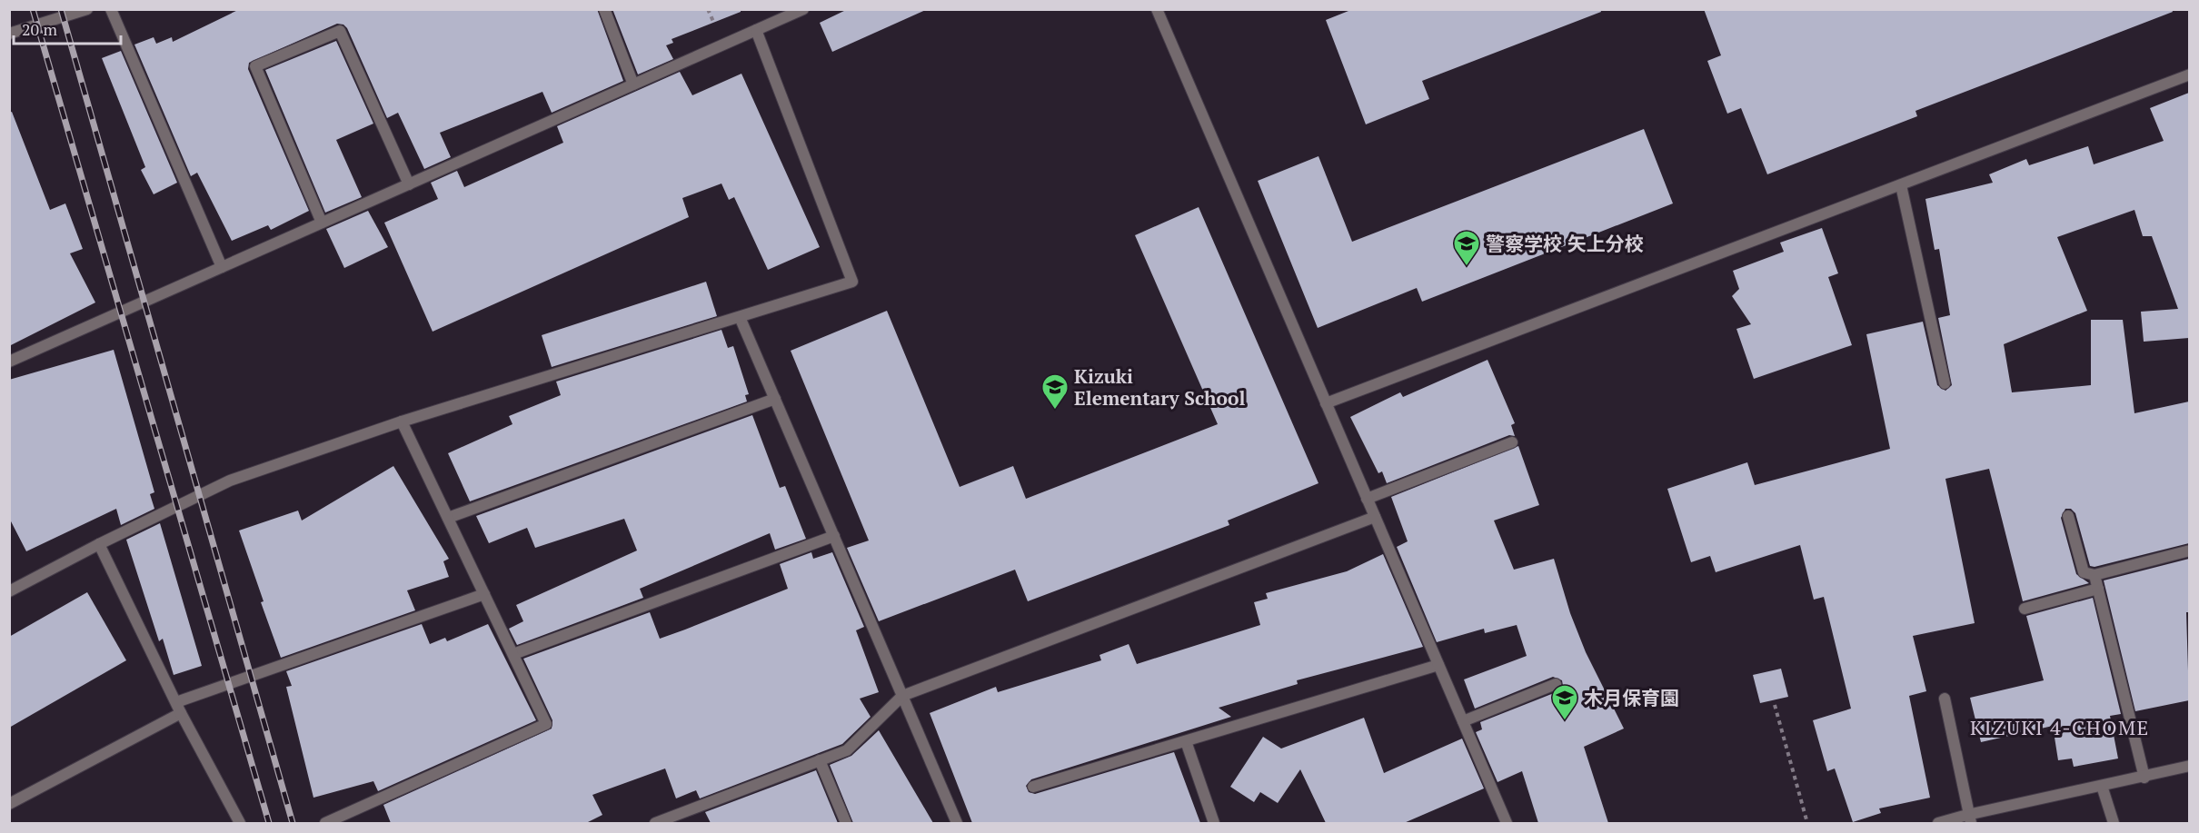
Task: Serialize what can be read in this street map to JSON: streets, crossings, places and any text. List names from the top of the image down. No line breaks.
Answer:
{"districts":["KIZUKI 4-CHOME"],"places":{"school or university":["警察学校 矢上分校","Kizuki Elementary School","木月保育園"]},"scale_bar":"20 m"}
